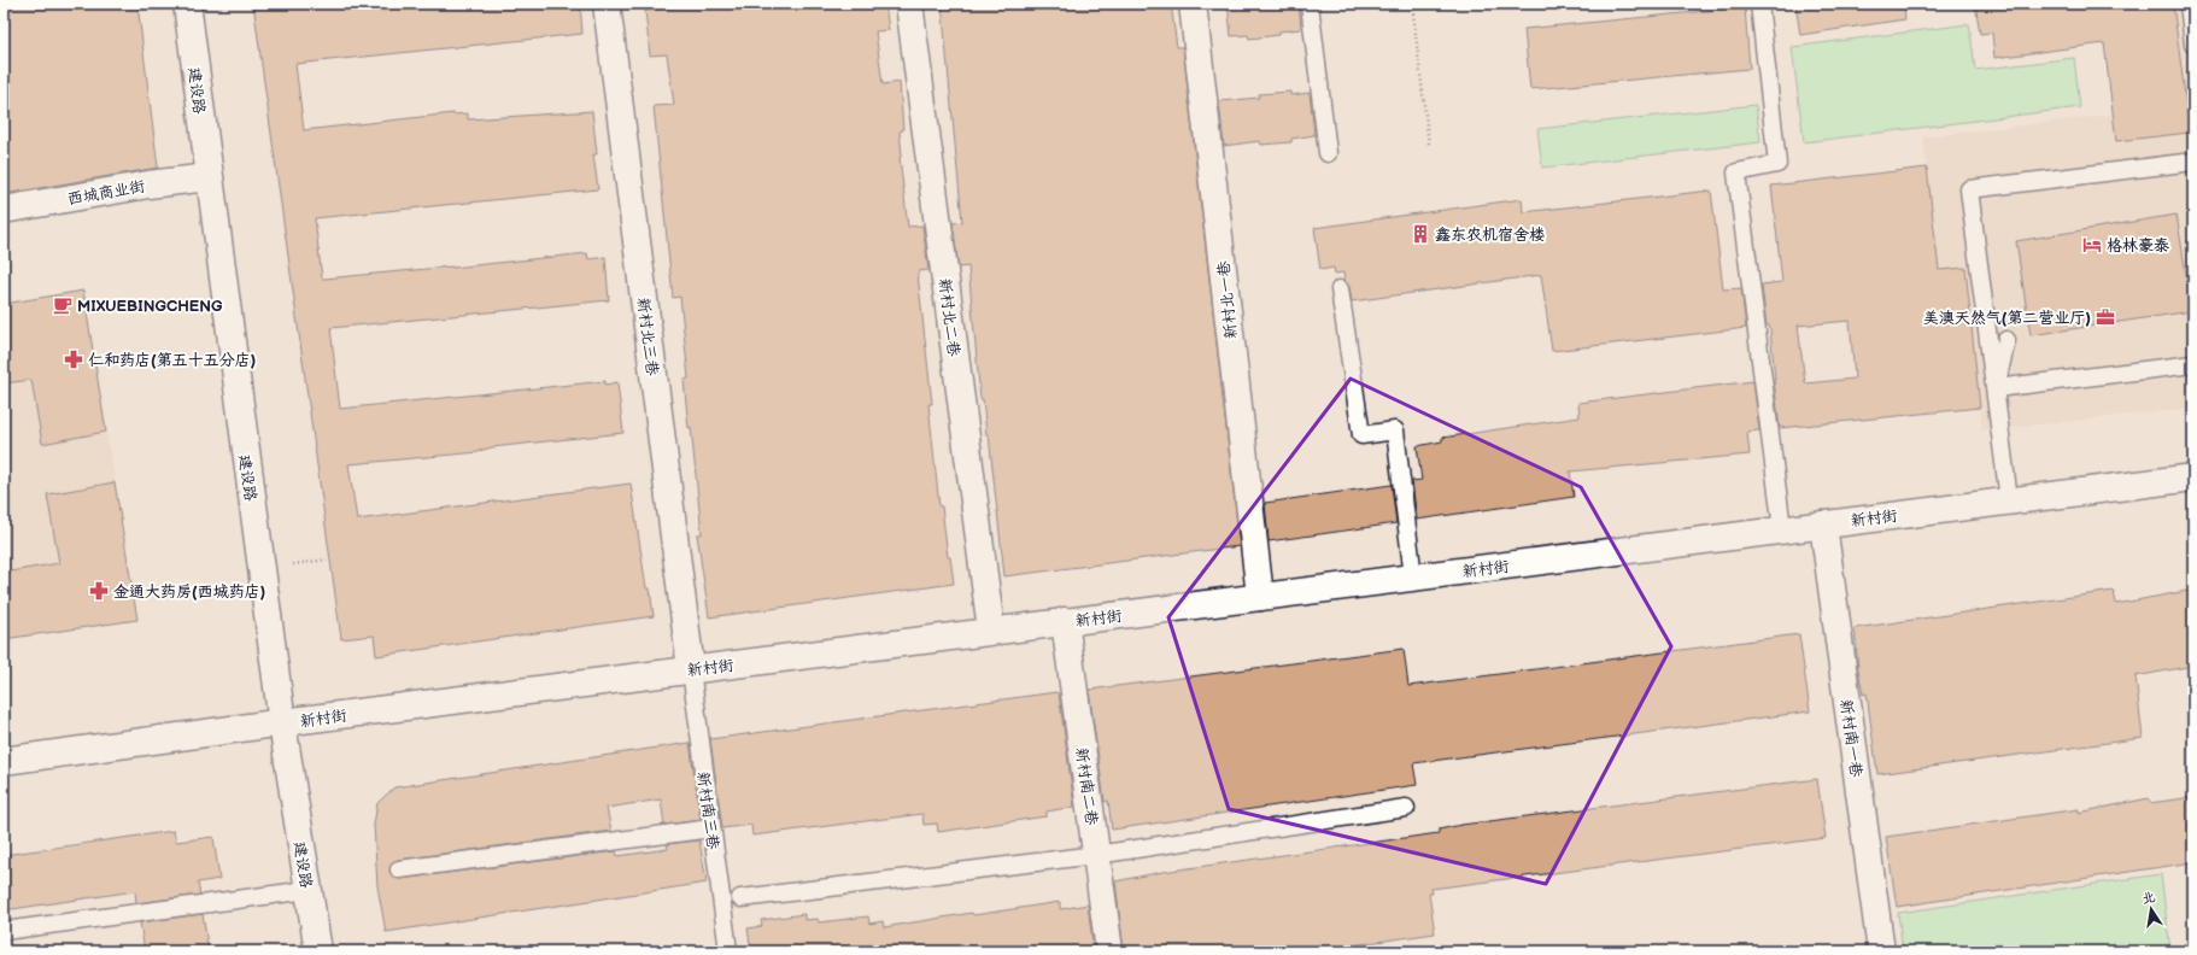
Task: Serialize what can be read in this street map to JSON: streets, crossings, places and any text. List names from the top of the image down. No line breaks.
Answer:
{"streets":{"street":["建设路","西城商业街","新村北一巷","新村北二巷","新村北三巷","新村街","新村南一巷","新村南二巷"],"lane":["新村南三巷"]},"crossings":[["建设路","西城商业街"],["建设路","新村街"],["新村北一巷","新村街"],["新村北二巷","新村街"],["新村北三巷","新村街"],["新村北三巷","新村南三巷"],["新村街","新村南一巷"],["新村街","新村南二巷"],["新村街","新村南三巷"]],"places":{"building":["鑫东农机宿舍楼"],"hotel":["格林豪泰"],"cafe":["MIXUEBINGCHENG"],"office":["美澳天然气(第二营业厅)"],"pharmacy":["仁和药店(第五十五分店)","金通大药房(西城药店)"]},"north":"top"}
